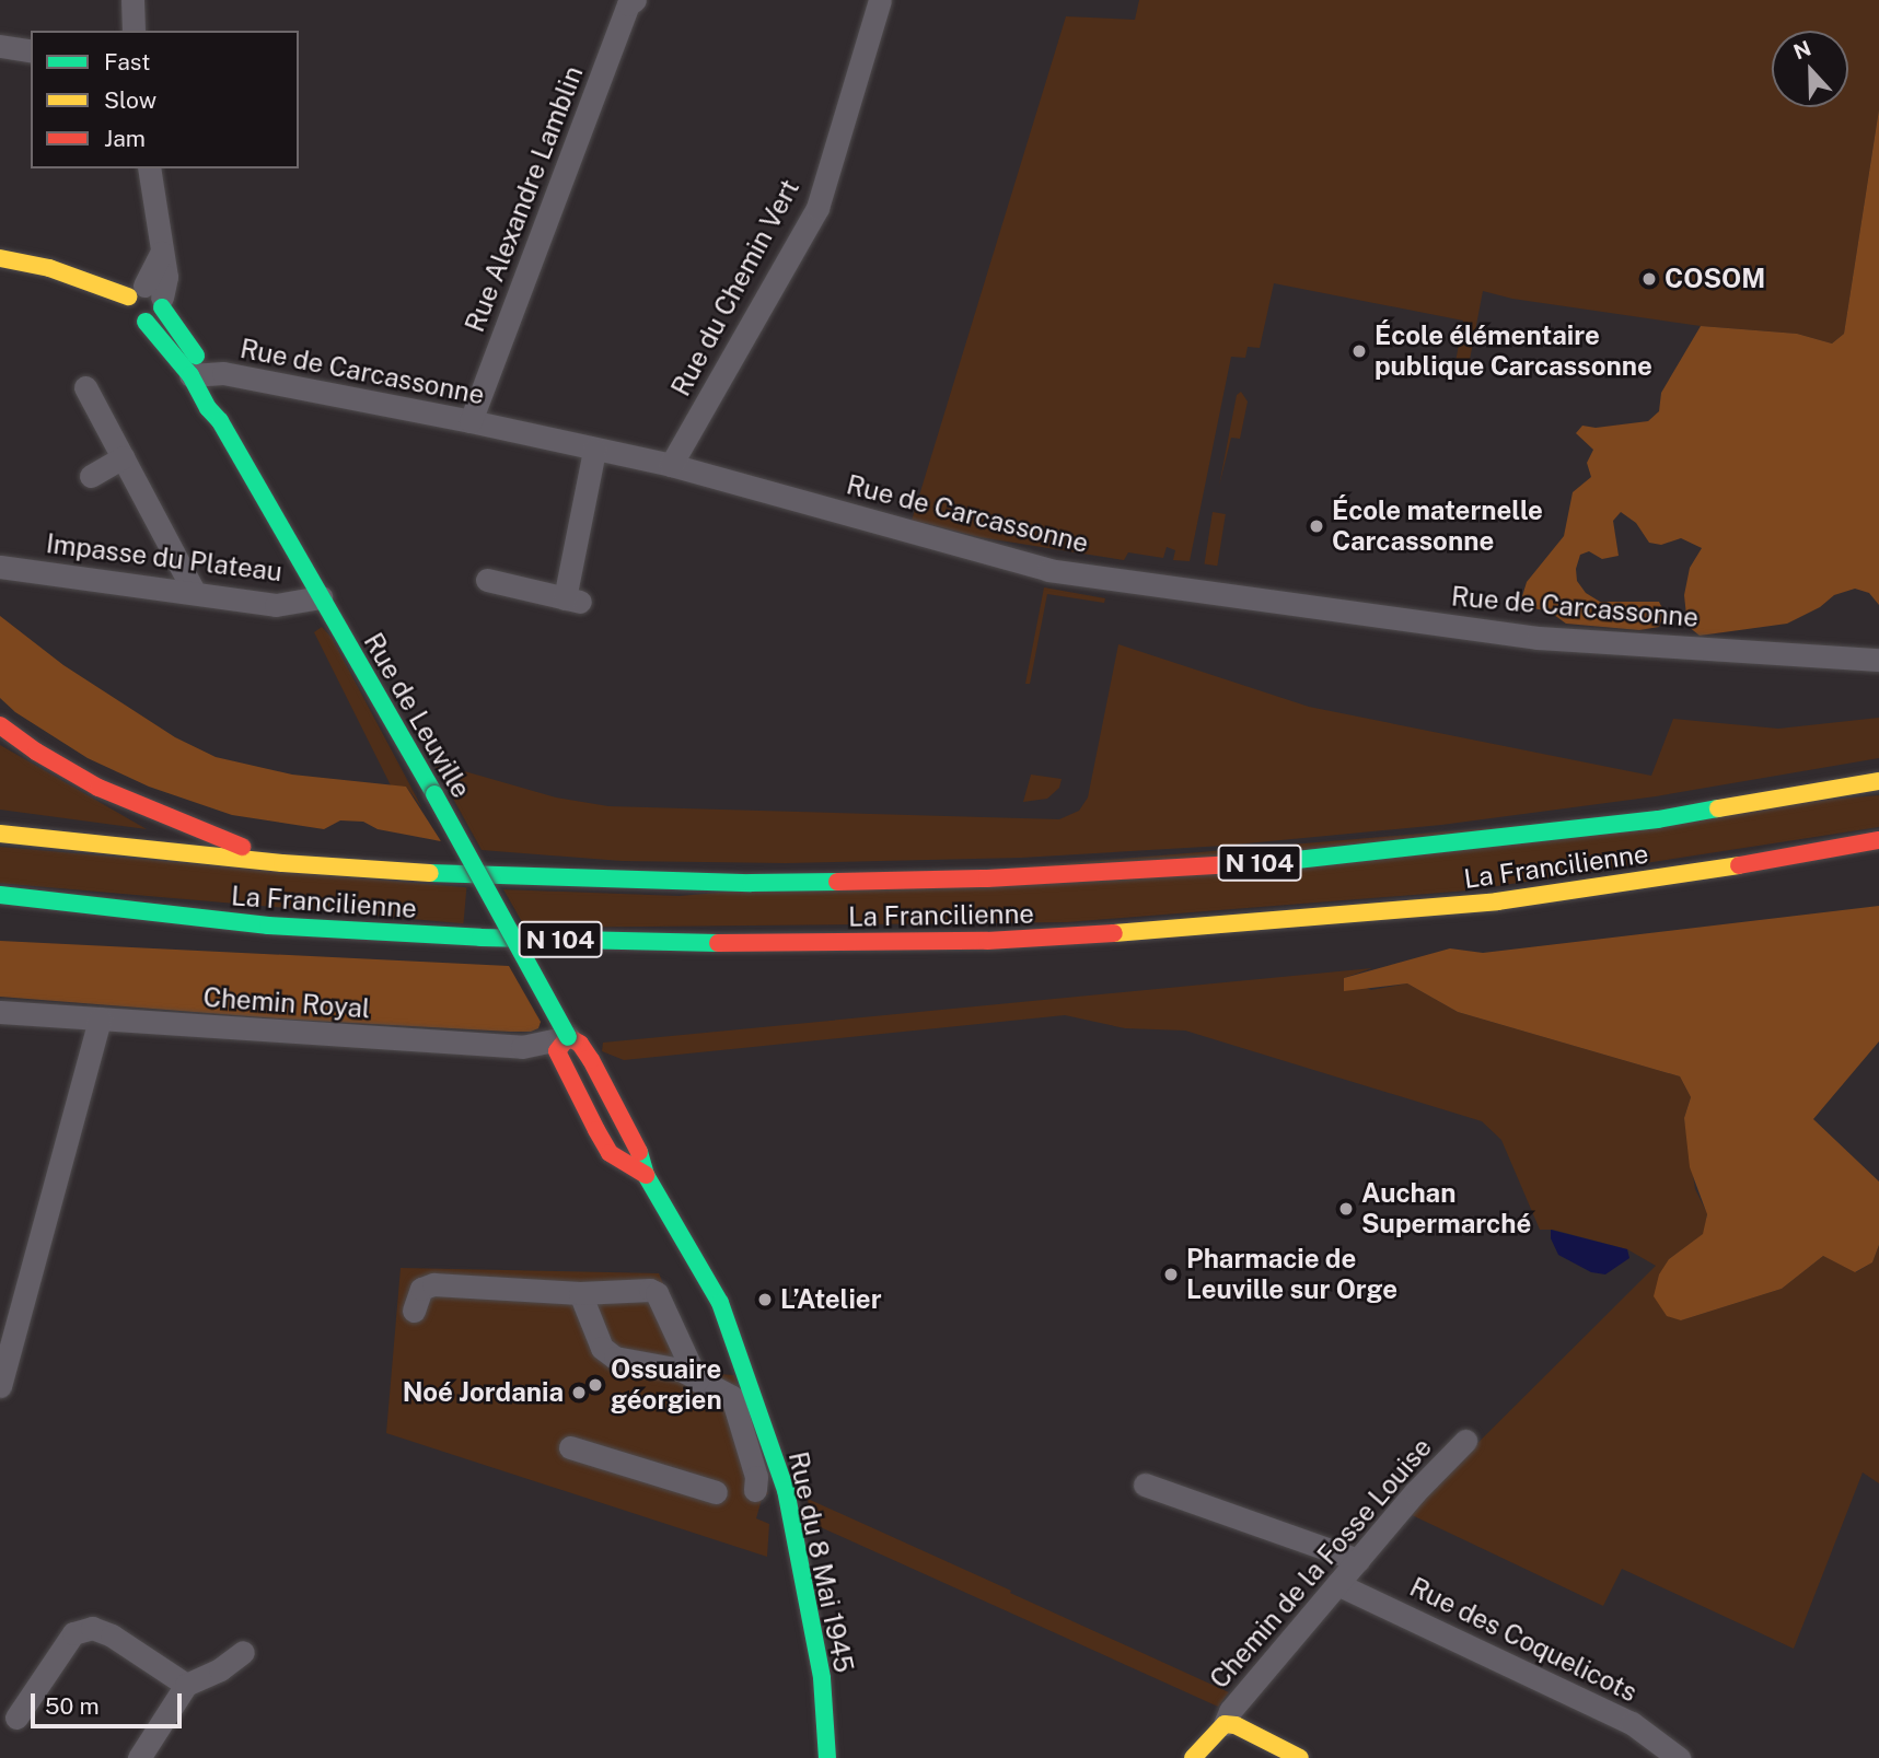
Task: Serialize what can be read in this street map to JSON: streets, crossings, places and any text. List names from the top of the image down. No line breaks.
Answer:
{"streets":{"main road":["Rue de Leuville","N 104","La Francilienne","Rue du 8 Mai 1945"],"street":["Rue Alexandre Lamblin","Rue du Chemin Vert","Rue de Carcassonne","Impasse du Plateau","Chemin Royal","Chemin de la Fosse Louise","Rue des Coquelicots"]},"crossings":[["Rue Alexandre Lamblin","Rue de Carcassonne"],["Rue du Chemin Vert","Rue de Carcassonne"],["Rue de Carcassonne","Rue de Leuville"],["Impasse du Plateau","Rue de Leuville"],["Rue de Leuville","Chemin Royal"],["Rue de Leuville","Rue du 8 Mai 1945"],["Chemin Royal","Rue du 8 Mai 1945"],["Chemin de la Fosse Louise","Rue des Coquelicots"]],"places":["COSOM","École élémentaire publique Carcassonne","École maternelle Carcassonne","Auchan Supermarché","Pharmacie de Leuville sur Orge","L’Atelier","Ossuaire géorgien","Noé Jordania"],"legend":["Fast","Slow","Jam"],"scale_bar":"50 m","north":"top"}
